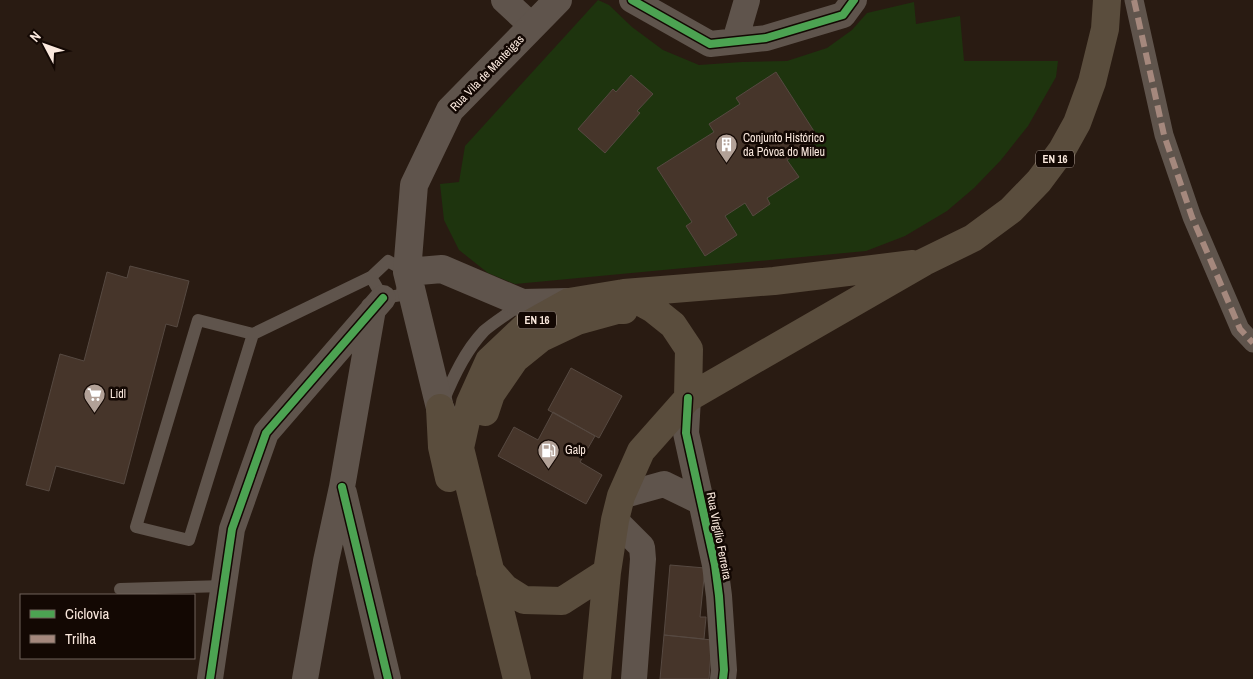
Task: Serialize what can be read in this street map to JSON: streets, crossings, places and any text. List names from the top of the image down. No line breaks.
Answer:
{"streets":{"main road":["Rua Vila de Manteigas","EN 16"],"street":["Rua Virgílio Ferreira"]},"crossings":[["Rua Vila de Manteigas","EN 16"],["EN 16","Rua Virgílio Ferreira"]],"places":{"building":["Conjunto Histórico da Póvoa do Mileu"],"supermarket":["Lidl"],"fuel station":["Galp"]},"legend":["Ciclovia","Trilha"],"north":"top left"}
